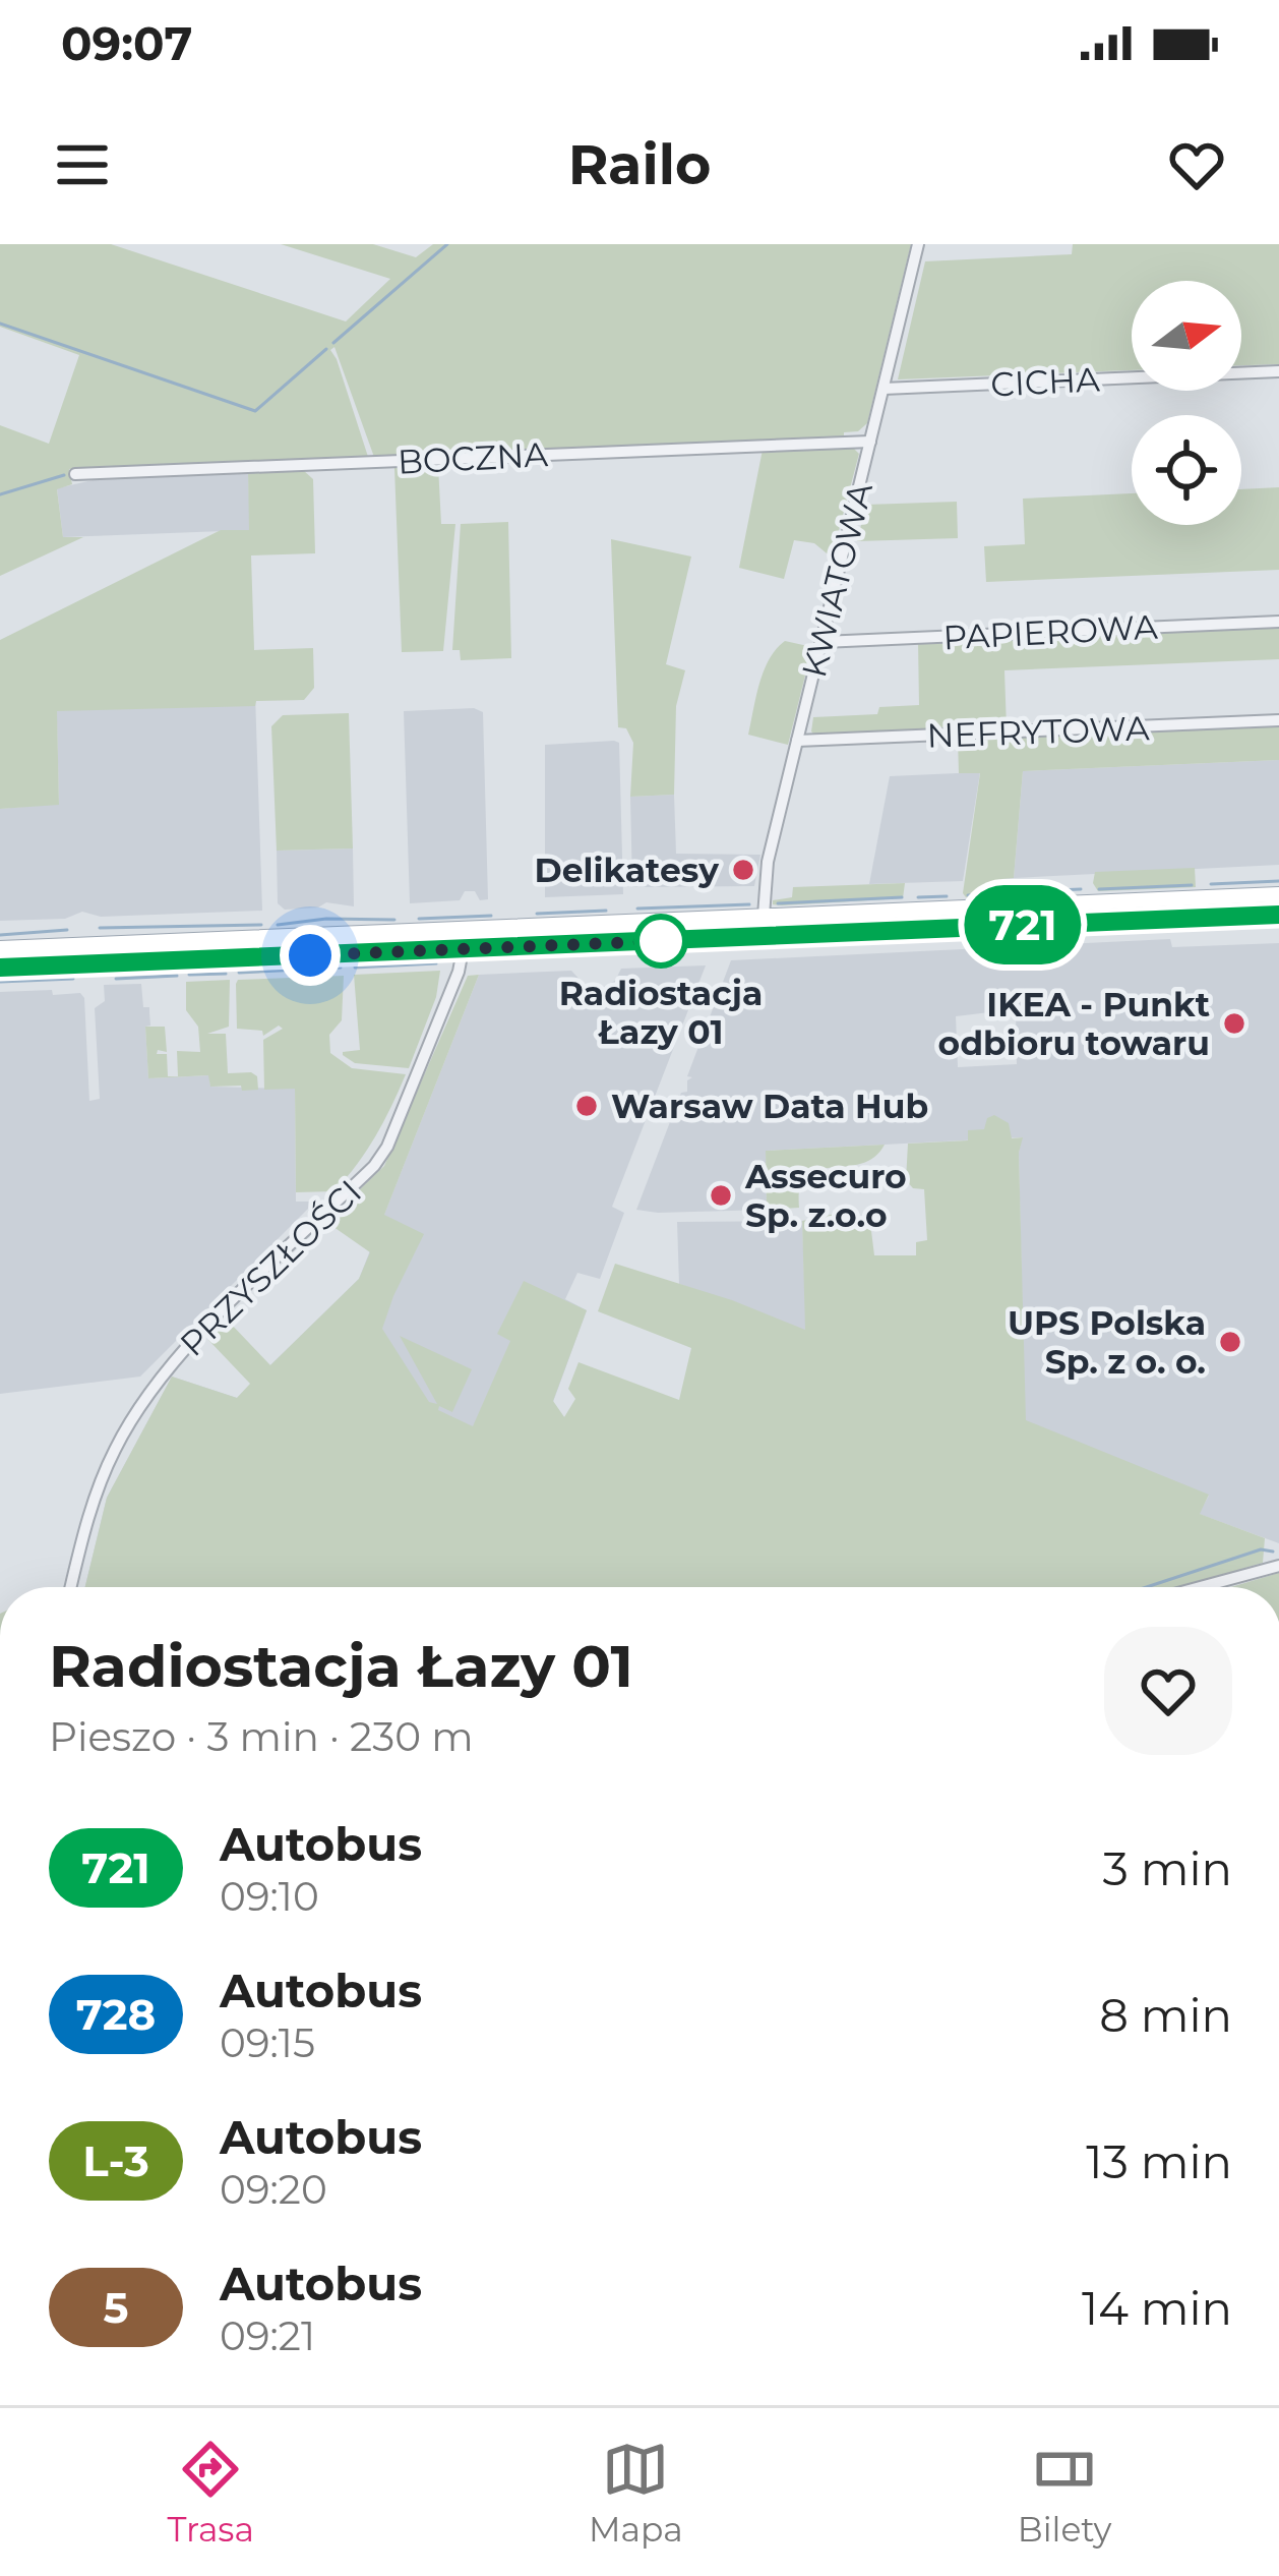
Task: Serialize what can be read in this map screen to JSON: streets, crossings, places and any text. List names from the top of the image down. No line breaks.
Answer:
{"streets":{"street":["CICHA","BOCZNA","KWIATOWA","PAPIEROWA","NEFRYTOWA","PRZYSZŁOŚCI"]},"crossings":[["CICHA","KWIATOWA"],["BOCZNA","KWIATOWA"],["KWIATOWA","PAPIEROWA"],["KWIATOWA","NEFRYTOWA"]],"places":["Delikatesy","Radiostacja Łazy 01","IKEA - Punkt odbioru towaru","Warsaw Data Hub","Assecuro Sp. z.o.o","UPS Polska Sp. z o. o."],"lines":["bus line 721"],"north":"right","page":{"status":"09:07","header":"Railo","on_map":"721","heading":["Radiostacja Łazy 01","Pieszo · 3 min · 230 m"],"list":[{"mark":"721","name":"Autobus","note":"09:10","value":"3 min"},{"mark":"728","name":"Autobus","note":"09:15","value":"8 min"},{"mark":"L-3","name":"Autobus","note":"09:20","value":"13 min"},{"mark":"5","name":"Autobus","note":"09:21","value":"14 min"}],"tabs":["Trasa","Mapa","Bilety"]}}
